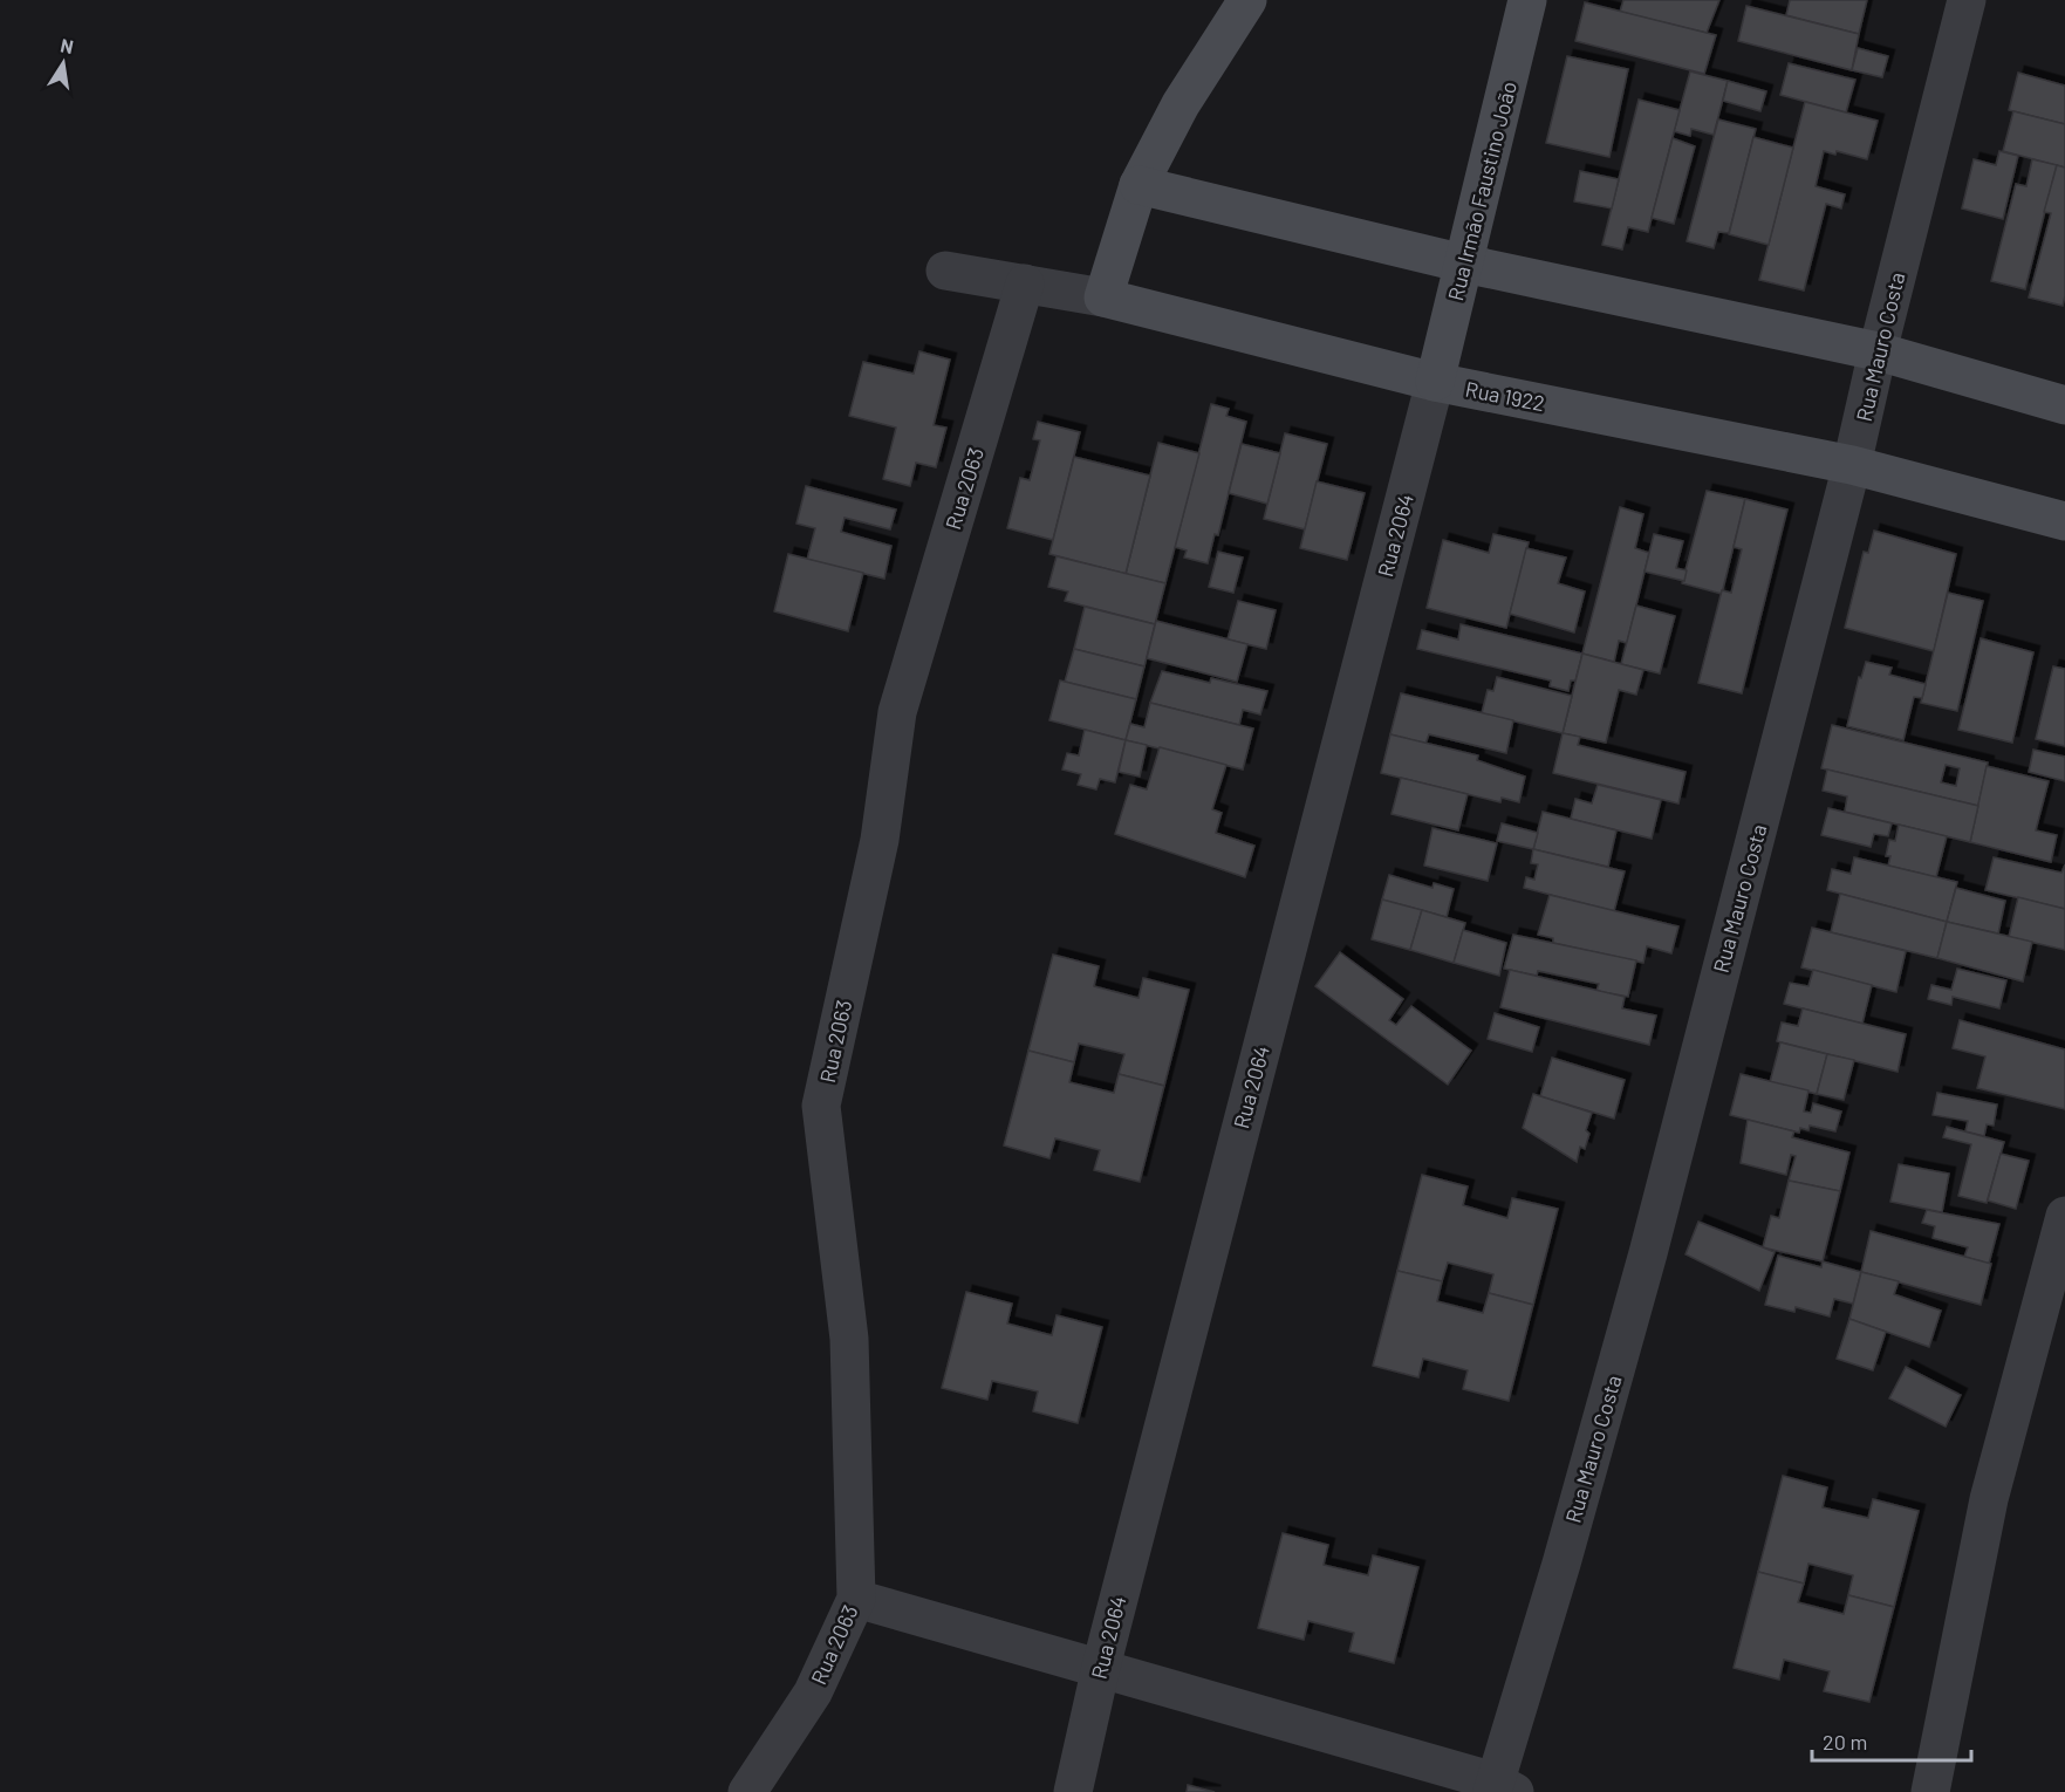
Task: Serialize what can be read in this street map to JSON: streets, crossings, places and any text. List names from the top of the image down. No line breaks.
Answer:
{"streets":{"street":["Rua Irmão Faustino João","Rua Mauro Costa","Rua 1922","Rua 2063","Rua 2064"]},"crossings":[["Rua Irmão Faustino João","Rua 1922"],["Rua Irmão Faustino João","Rua 2064"],["Rua Mauro Costa","Rua 1922"],["Rua 1922","Rua 2063"],["Rua 1922","Rua 2064"]],"scale_bar":"20 m","north":"top"}
